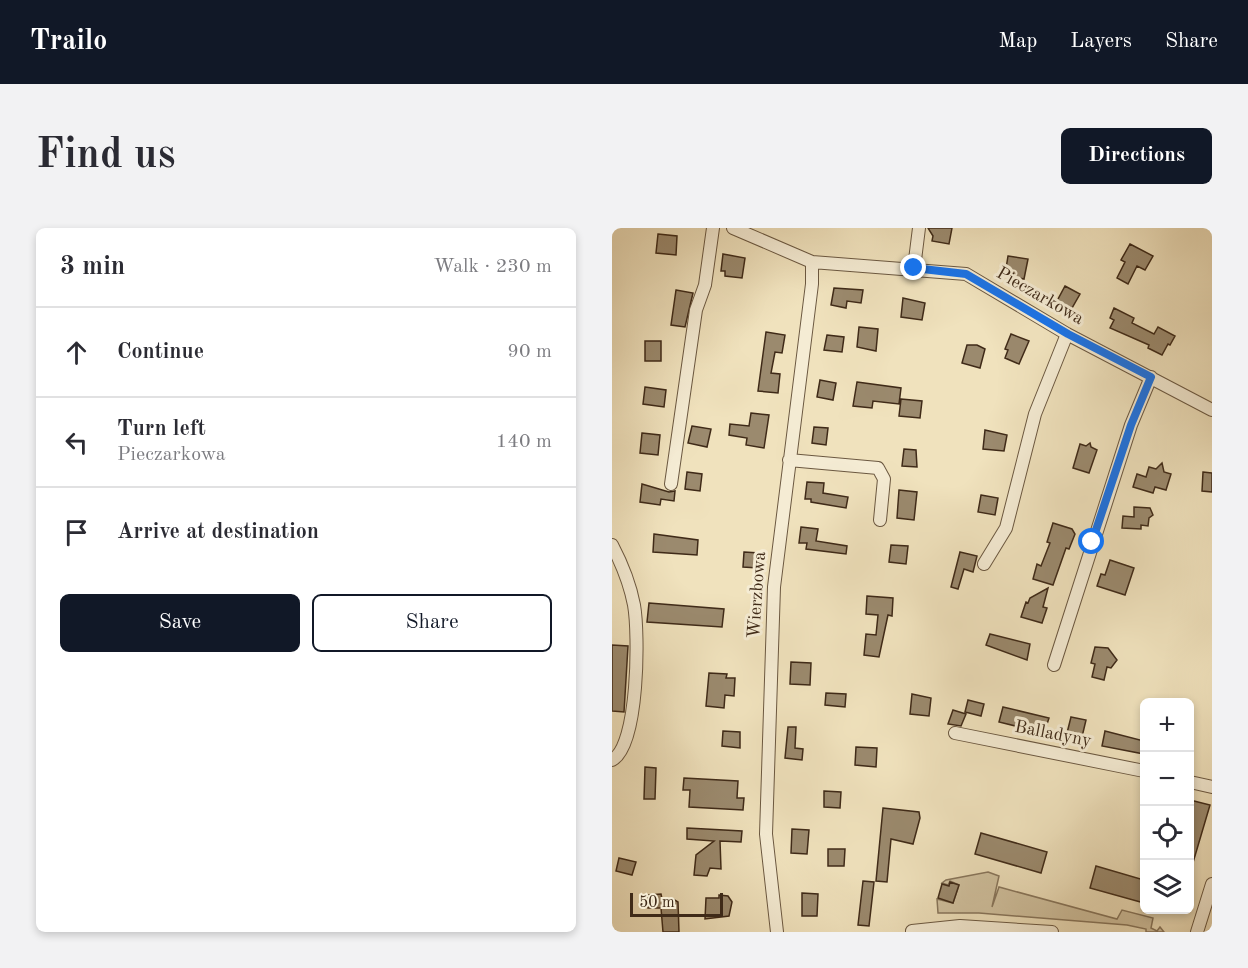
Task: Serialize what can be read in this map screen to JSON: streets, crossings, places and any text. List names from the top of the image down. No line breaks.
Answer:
{"streets":{"street":["Pieczarkowa","Wierzbowa","Balladyny"]},"crossings":[["Pieczarkowa","Wierzbowa"]],"scale_bar":"50 m","page":{"header":"Trailo","nav":["Map","Layers","Share"],"buttons":["Directions",["Save","Share"]],"title":"Find us","heading":["3 min","Walk · 230 m"],"list":[["Continue","90 m"],["Turn left","Pieczarkowa","140 m"],"Arrive at destination"],"map_buttons":["+","−"],"scale":"50 m"}}
